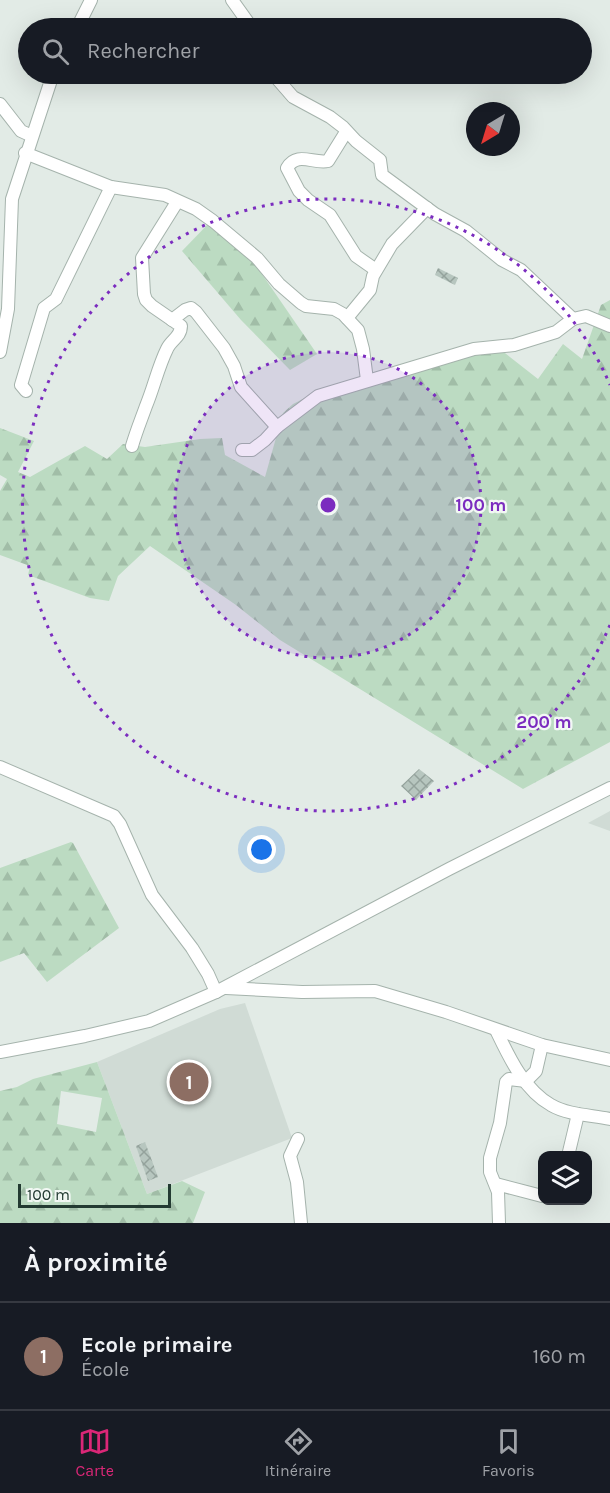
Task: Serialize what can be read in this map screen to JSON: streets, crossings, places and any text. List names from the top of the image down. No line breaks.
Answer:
{"scale_bar":"100 m","north":"bottom left","page":{"search":"Rechercher","pins":"1","scale":"100 m","heading":"À proximité","list":[{"mark":"1","name":"Ecole primaire","note":"École","value":"160 m"}],"nav":["Carte","Itinéraire","Favoris"]},"rings":["100 m","200 m"]}
